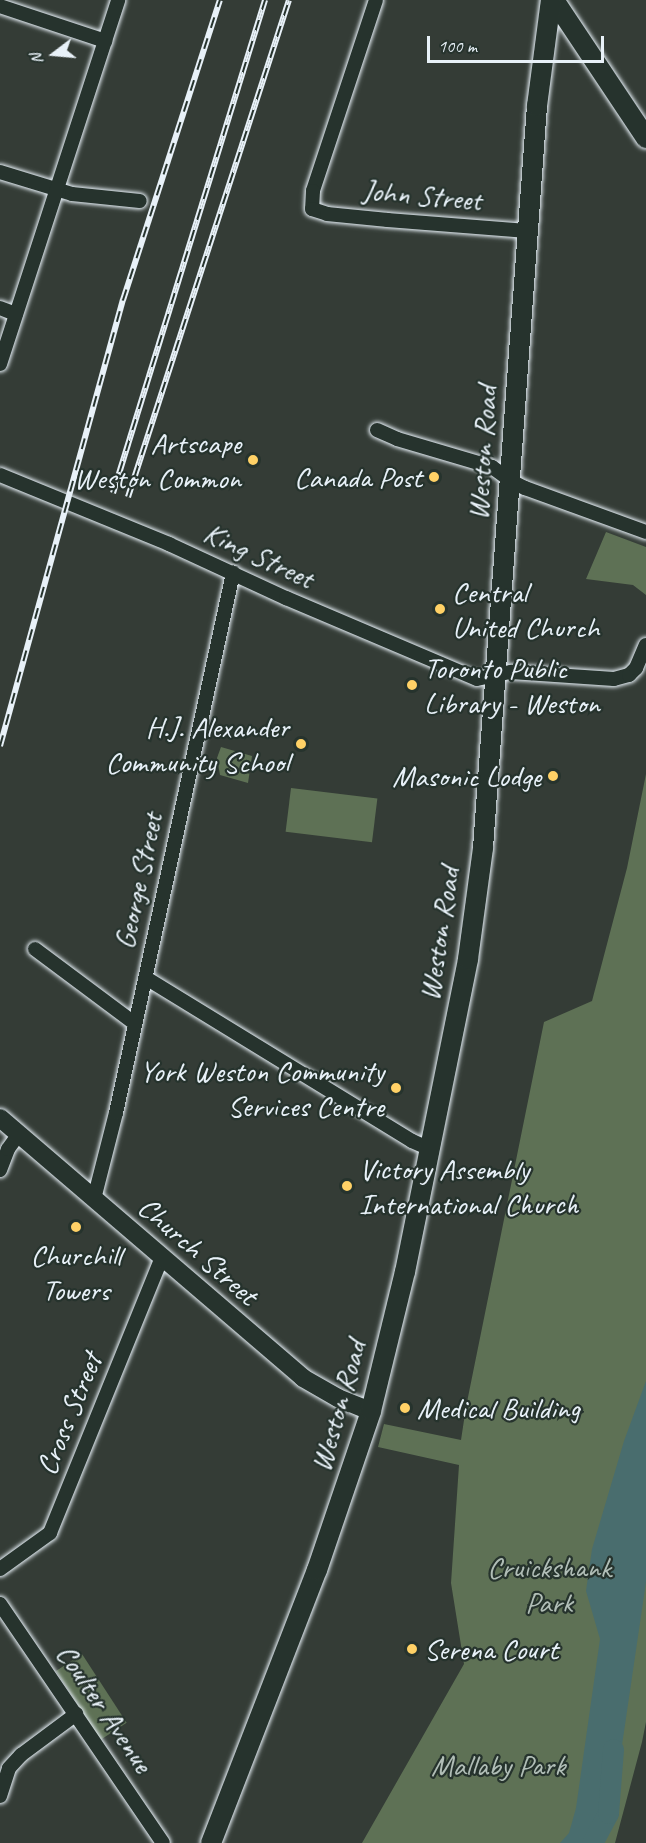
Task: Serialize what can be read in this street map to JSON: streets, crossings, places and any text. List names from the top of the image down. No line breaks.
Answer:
{"streets":{"main road":["Weston Road"],"street":["John Street","King Street","George Street","Church Street","Cross Street","Coulter Avenue"]},"crossings":[["John Street","Weston Road"],["Weston Road","King Street"],["Weston Road","Church Street"],["King Street","George Street"],["George Street","Church Street"],["Church Street","Cross Street"]],"parks":["Cruickshank Park","Mallaby Park"],"places":["Artscape Weston Common","Canada Post","Central United Church","Toronto Public Library - Weston","H.J. Alexander Community School","Masonic Lodge","York Weston Community Services Centre","Victory Assembly International Church","Churchill Towers","Medical Building","Serena Court"],"scale_bar":"100 m","north":"left"}
